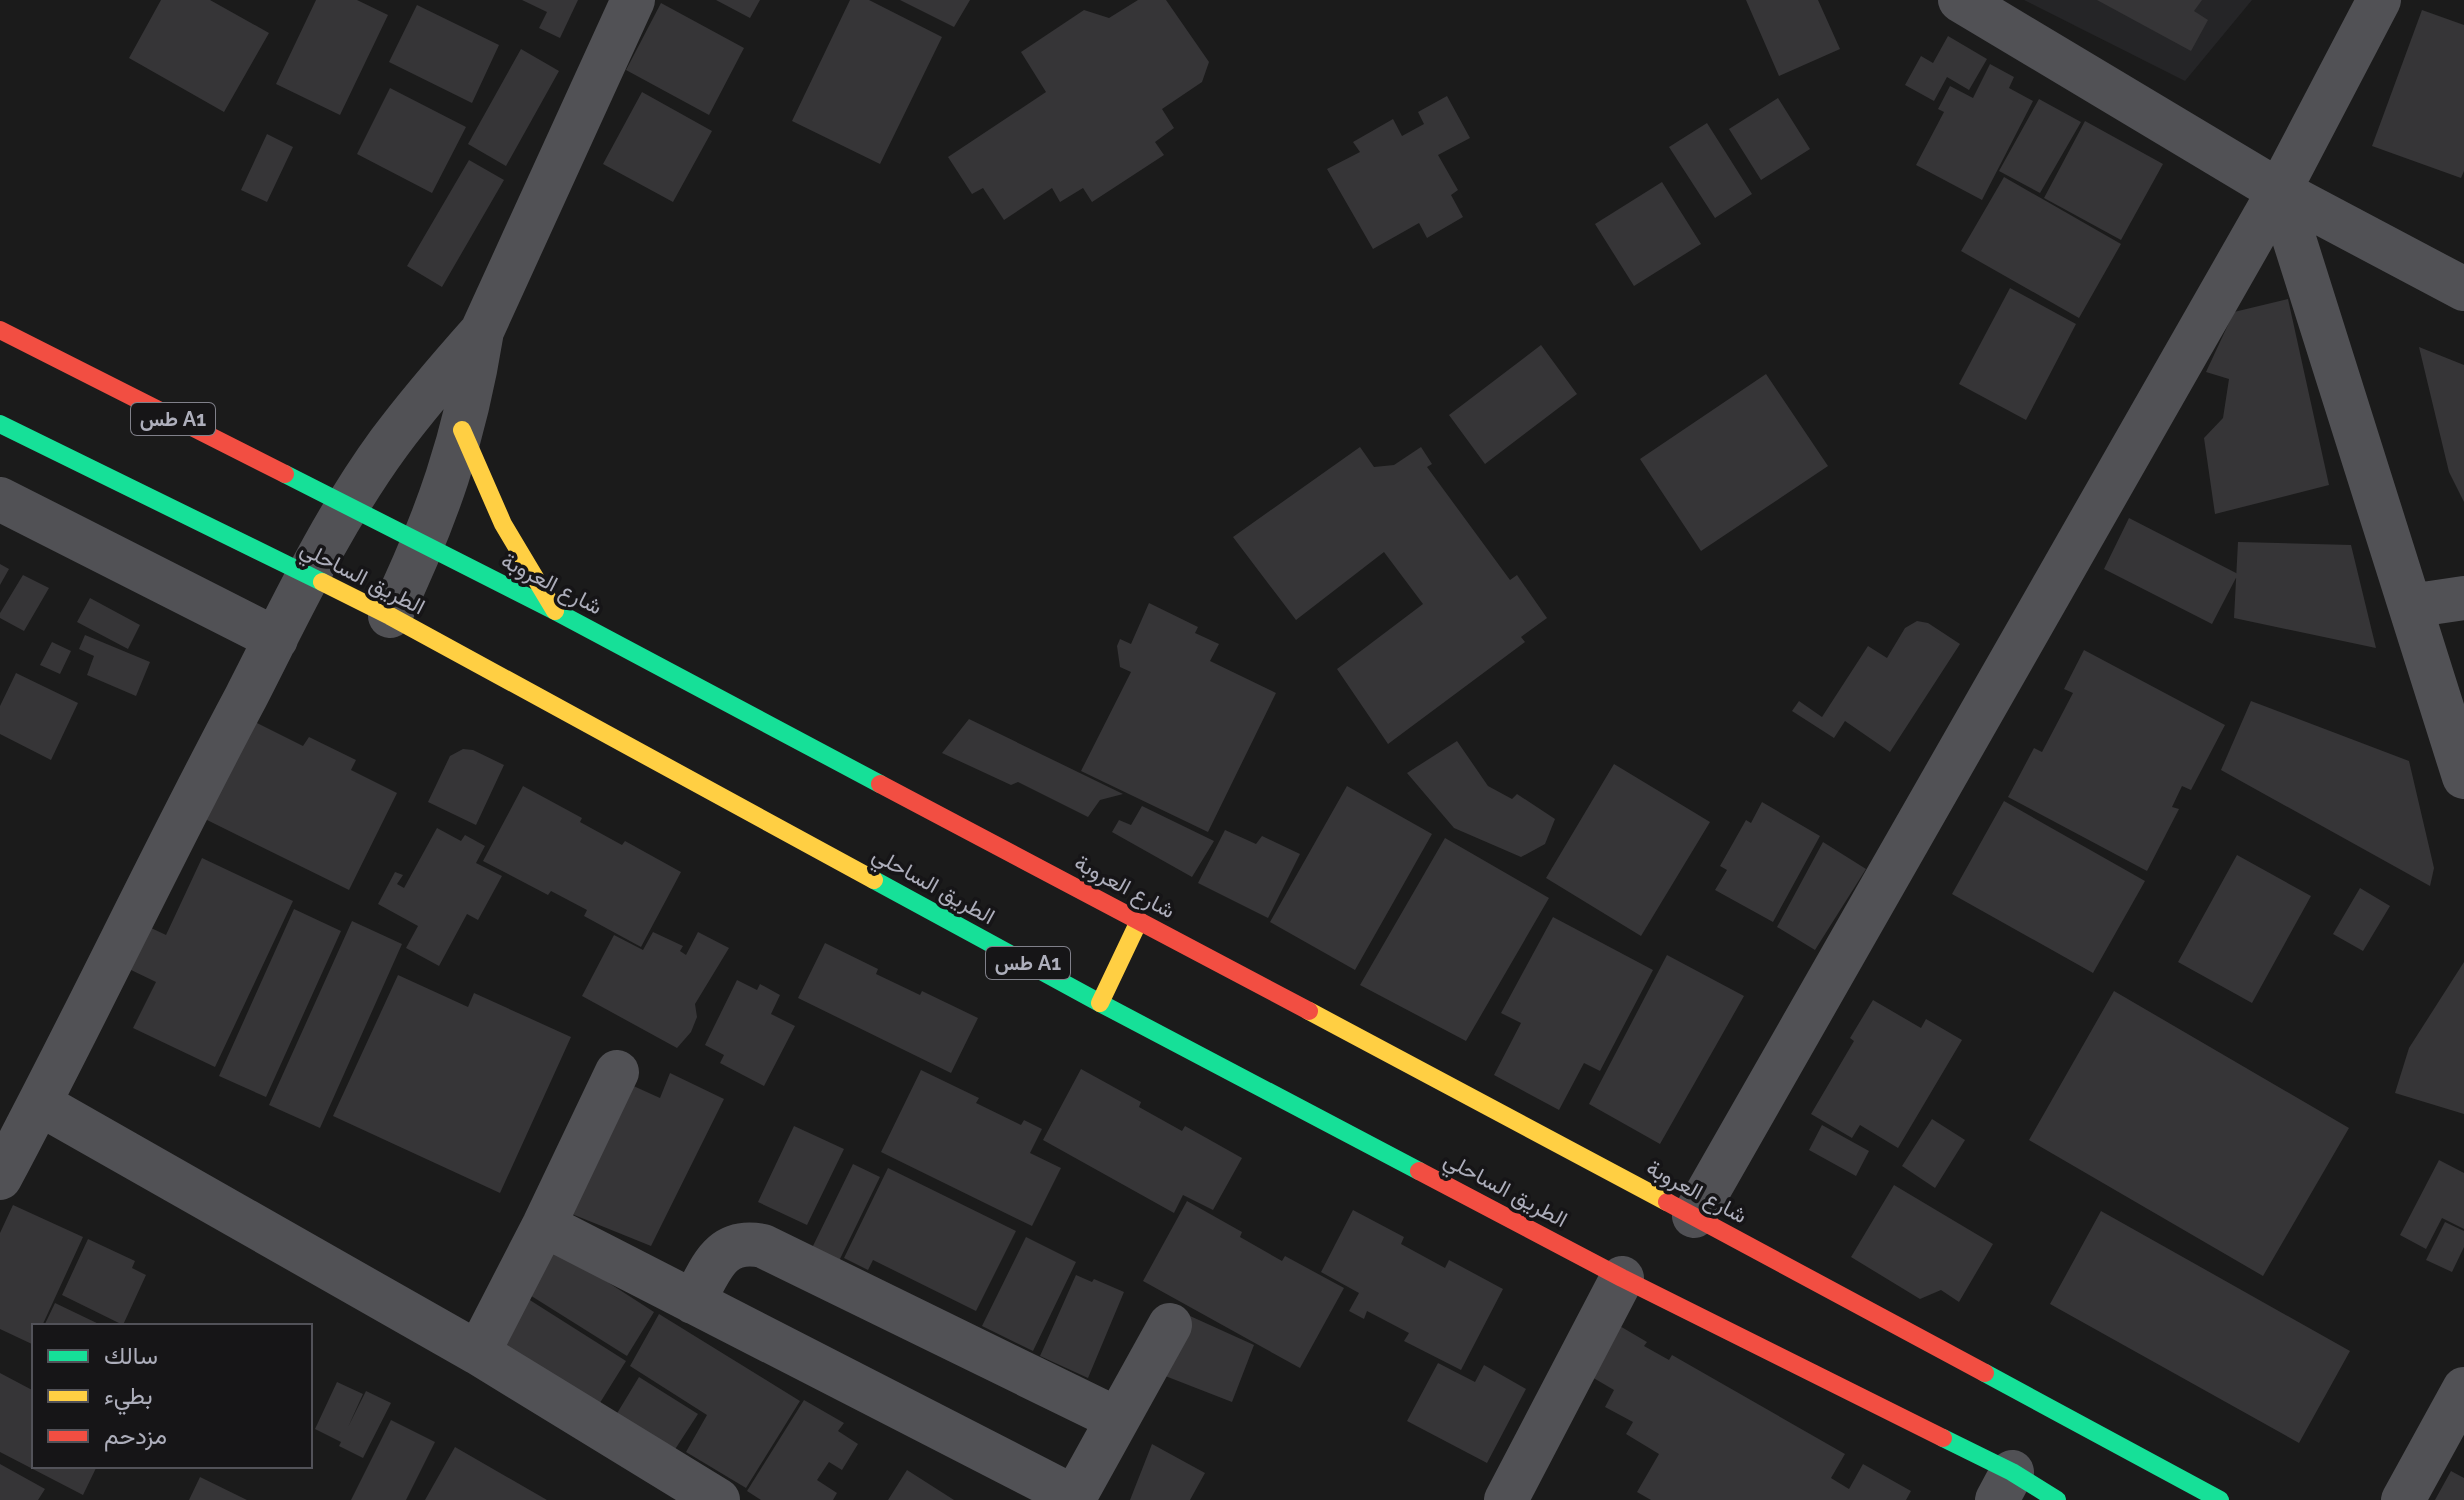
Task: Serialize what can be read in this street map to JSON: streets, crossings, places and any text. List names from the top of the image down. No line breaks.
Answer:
{"streets":{"highway":["طس A1","الطريق الساحلي","شارع العروبة"]},"legend":["سالك","بطيء","مزدحم"]}
